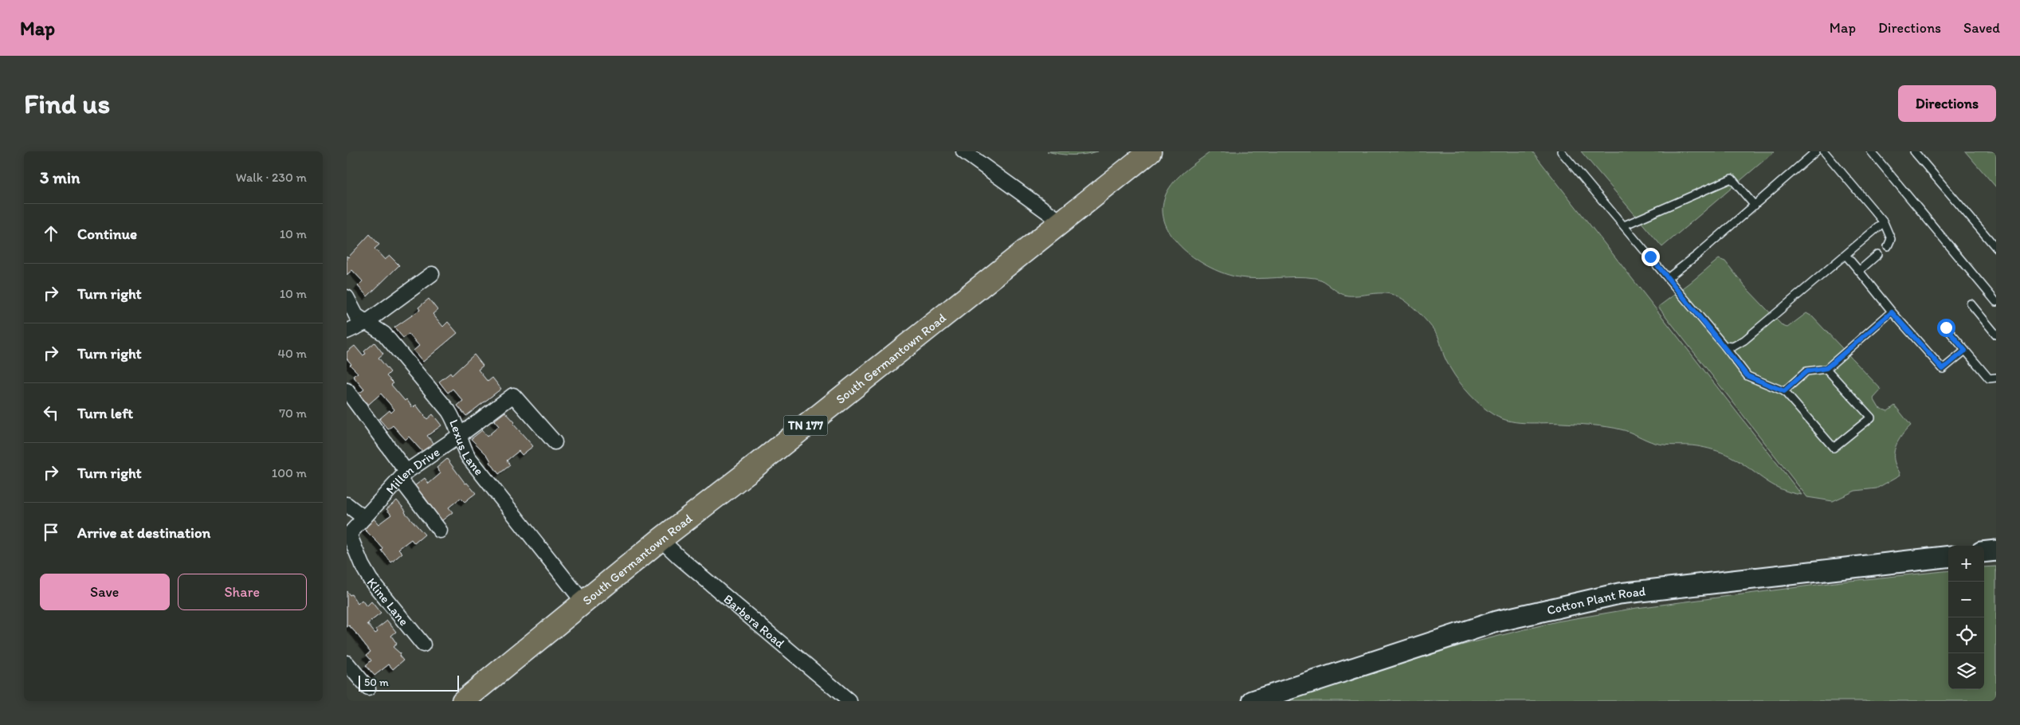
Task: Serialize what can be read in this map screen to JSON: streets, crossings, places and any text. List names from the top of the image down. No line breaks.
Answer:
{"streets":{"main road":["South Germantown Road","TN 177"],"street":["Lexus Lane","Millen Drive","Cotton Plant Road","Kline Lane","Barbera Road"]},"crossings":[["South Germantown Road","Lexus Lane"],["South Germantown Road","Barbera Road"],["Lexus Lane","Millen Drive"],["Millen Drive","Kline Lane"]],"scale_bar":"50 m","page":{"header":"Map","nav":["Map","Directions","Saved"],"buttons":["Directions",["Save","Share"]],"title":"Find us","heading":["3 min","Walk · 230 m"],"list":[["Continue","10 m"],["Turn right","10 m"],["Turn right","40 m"],["Turn left","70 m"],["Turn right","100 m"],"Arrive at destination"],"map_buttons":["+","−"],"scale":"50 m"}}
